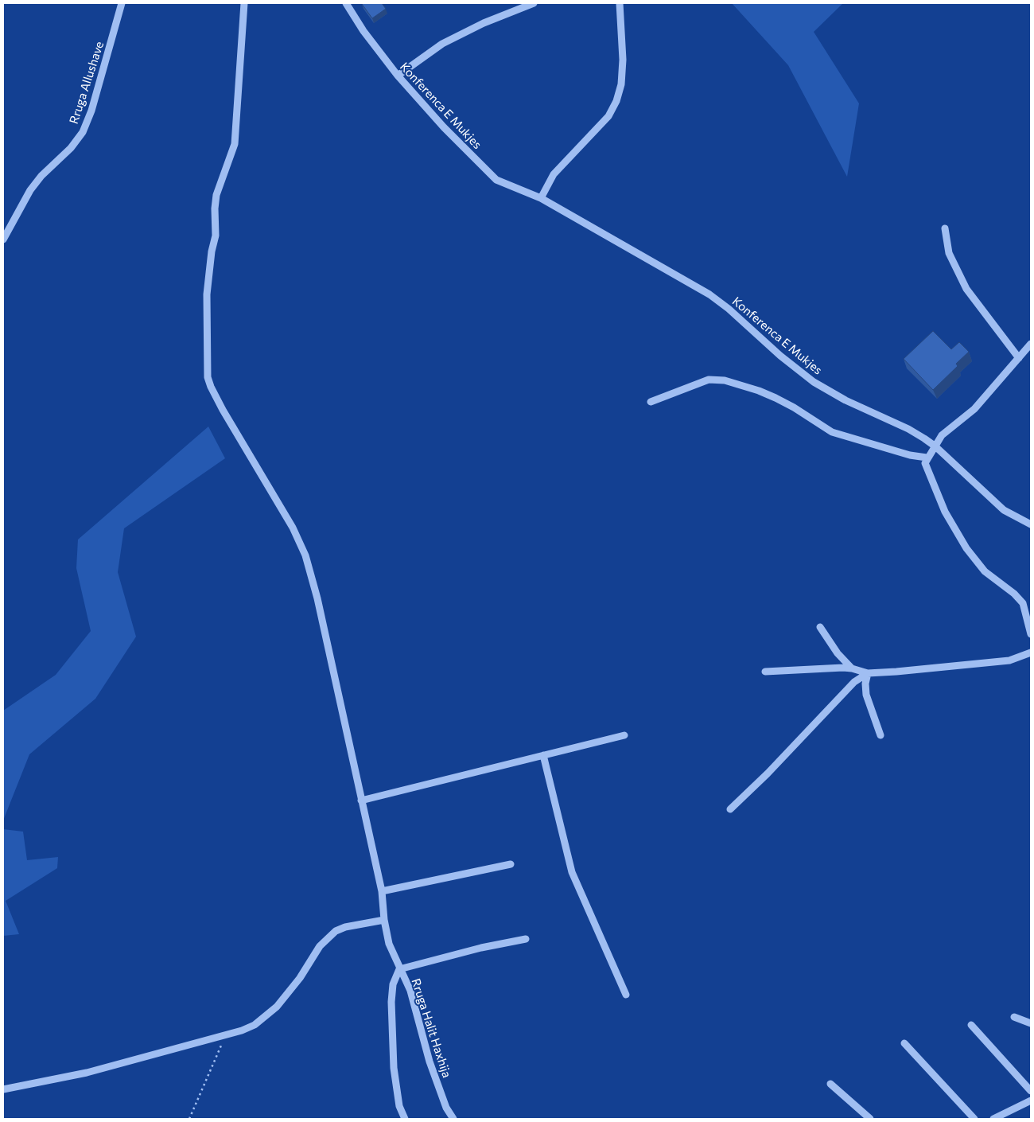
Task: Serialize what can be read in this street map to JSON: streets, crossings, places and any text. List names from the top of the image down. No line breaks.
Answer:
{"streets":{"street":["Rruga Allushave","Konferenca E Mukjes","Rruga Halit Haxhija"]}}
